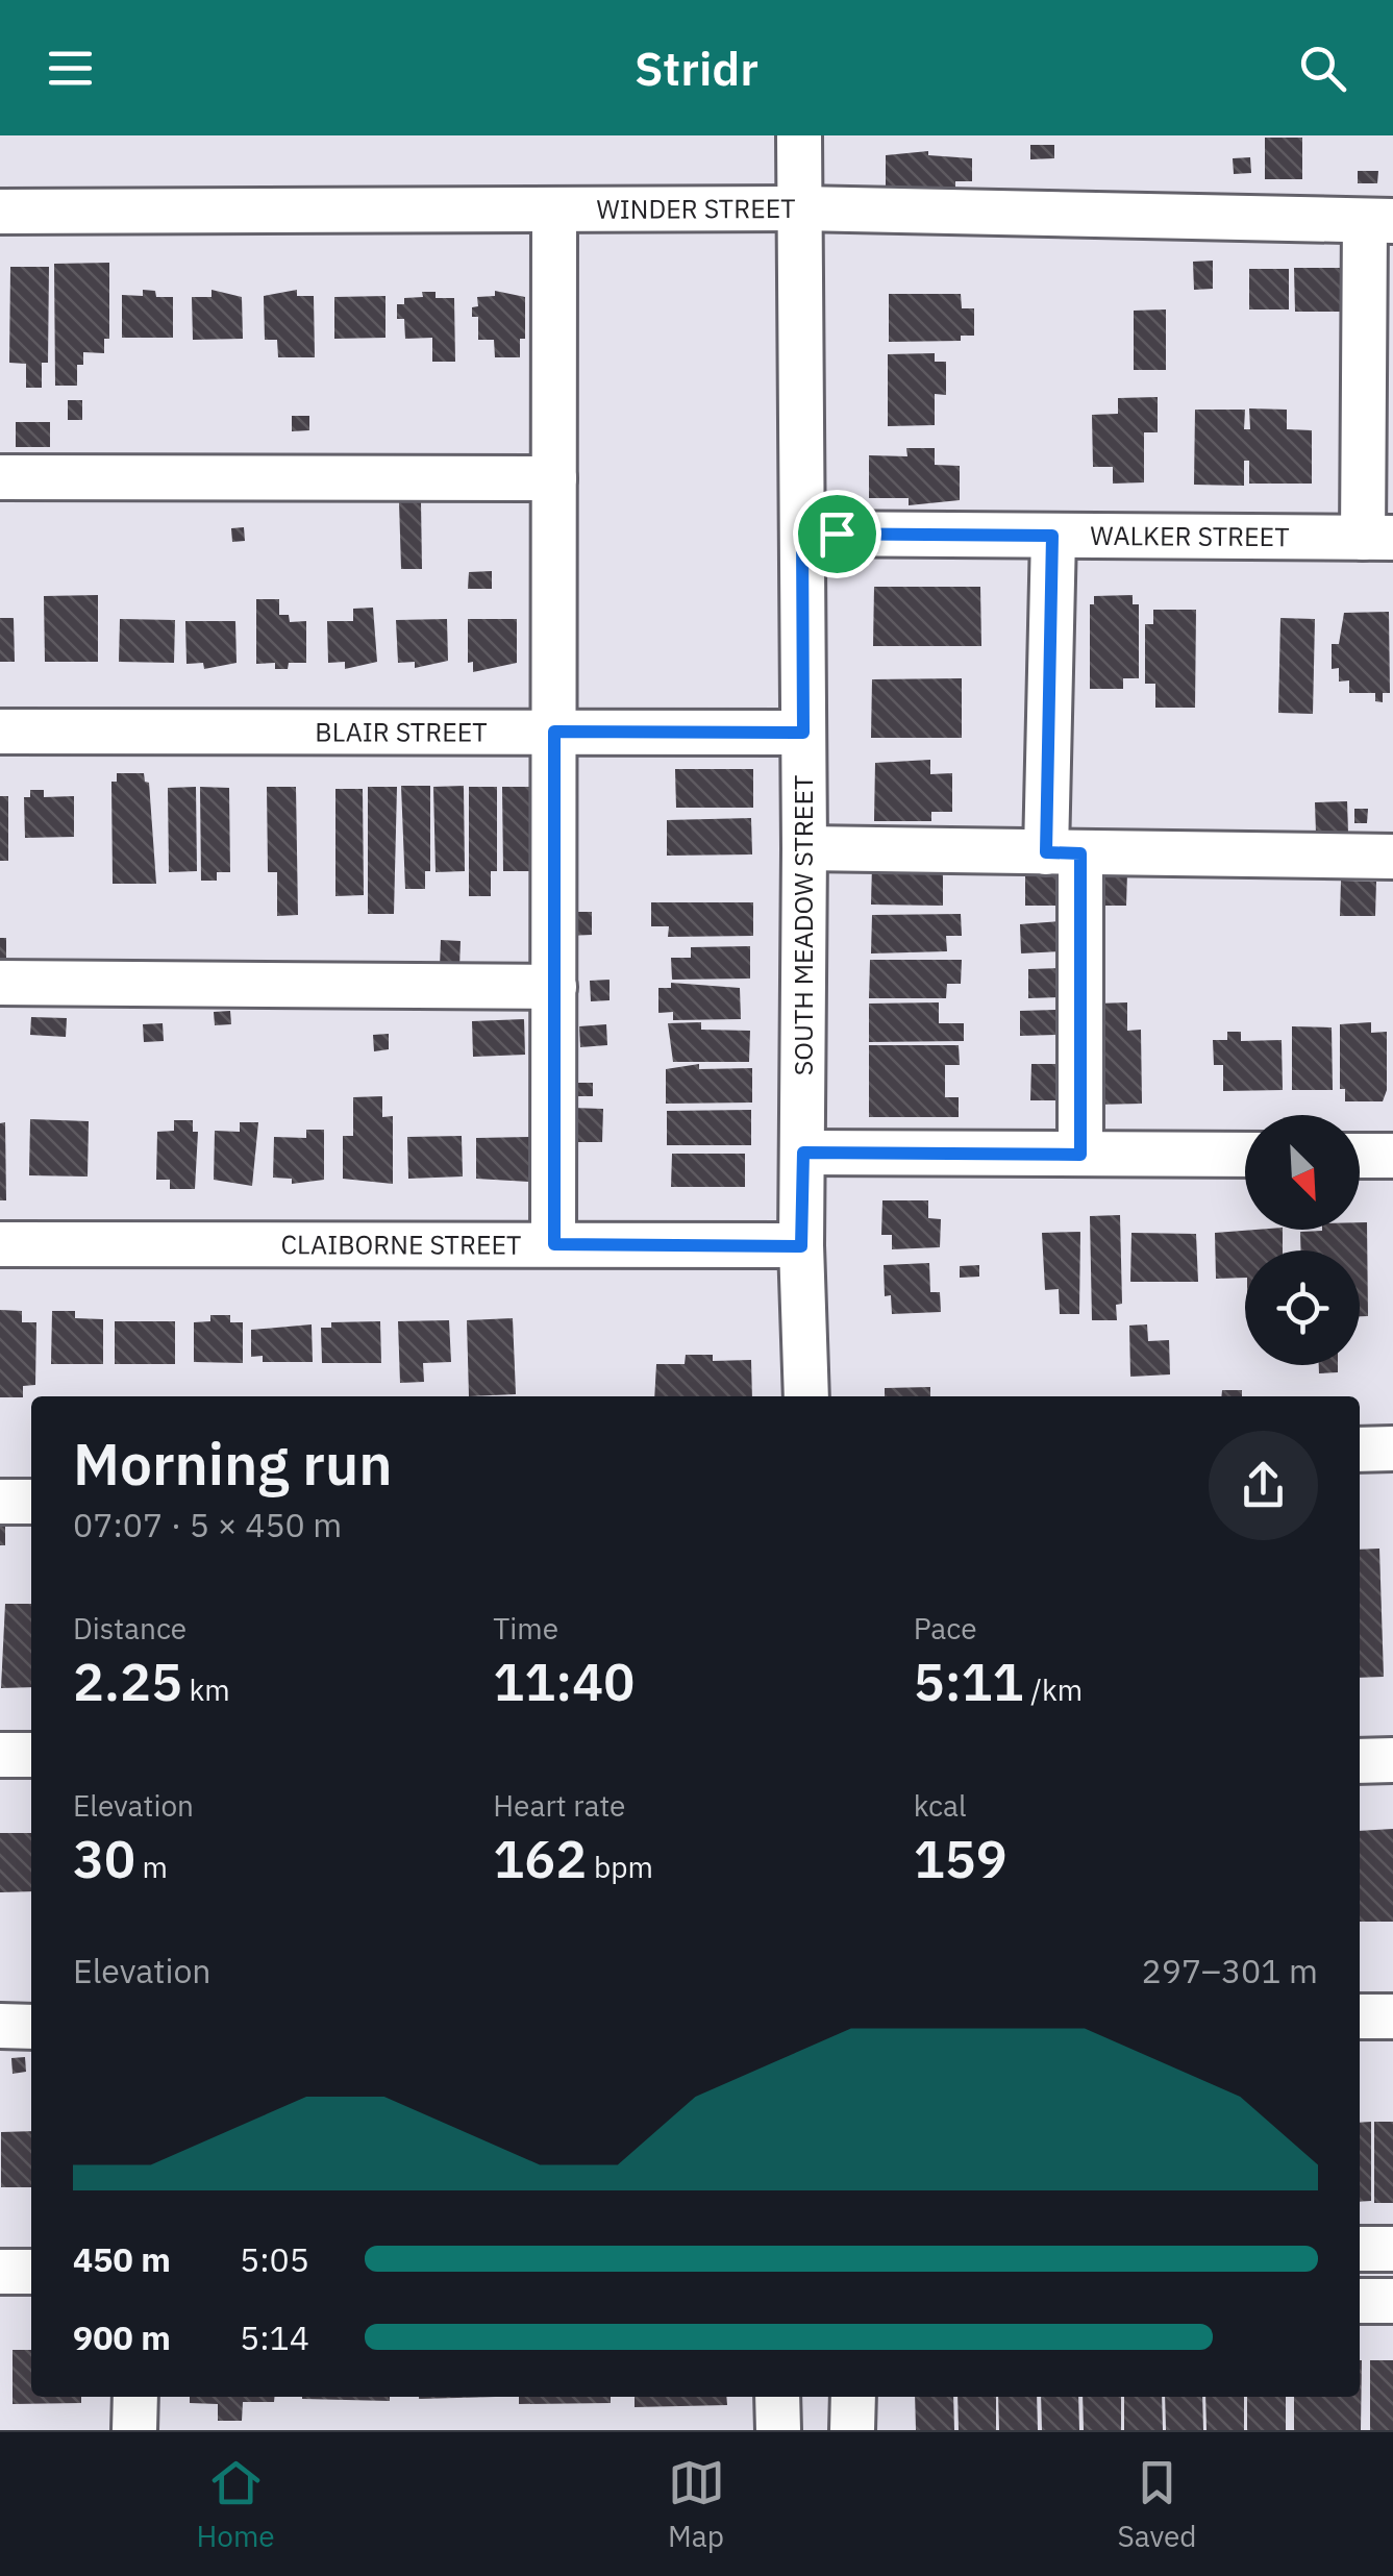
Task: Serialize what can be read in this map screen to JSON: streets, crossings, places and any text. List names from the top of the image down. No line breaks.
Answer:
{"streets":{"street":["WINDER STREET","WALKER STREET","BLAIR STREET","SOUTH MEADOW STREET","CLAIBORNE STREET"]},"crossings":[["WINDER STREET","SOUTH MEADOW STREET"],["WALKER STREET","SOUTH MEADOW STREET"],["BLAIR STREET","SOUTH MEADOW STREET"],["SOUTH MEADOW STREET","CLAIBORNE STREET"]],"north":"bottom right","page":{"header":"Stridr","heading":["Morning run","07:07 · 5 × 450 m"],"stats":[["Distance","2.25 km"],["Time","11:40"],["Pace","5:11 /km"],["Elevation","30 m"],["Heart rate","162 bpm"],["kcal","159"]],"chart":["Elevation","297–301 m"],"list":[{"name":"450 m","note":"5:05"},{"name":"900 m","note":"5:14"}],"tabs":["Home","Map","Saved"]}}
